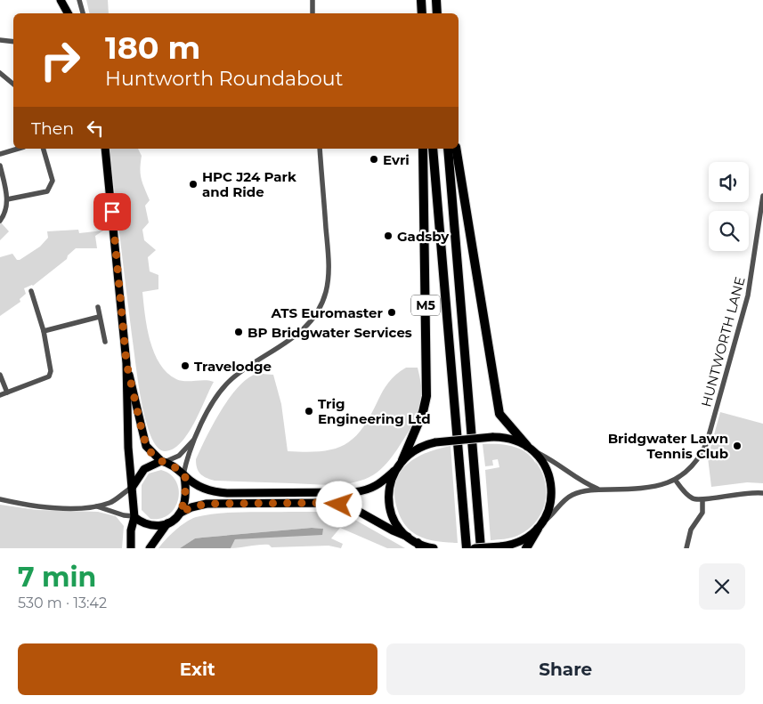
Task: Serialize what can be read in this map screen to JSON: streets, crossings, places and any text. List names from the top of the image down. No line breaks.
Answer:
{"streets":{"highway":["M5"],"street":["HUNTWORTH LANE"]},"places":["Evri","HPC J24 Park and Ride","Gadsby","ATS Euromaster","BP Bridgwater Services","Travelodge","Trig Engineering Ltd","Bridgwater Lawn Tennis Club"],"page":{"turn":["180 m","Huntworth Roundabout"],"then":"Then","heading":["7 min","530 m · 13:42"],"buttons":["Exit","Share"]}}
